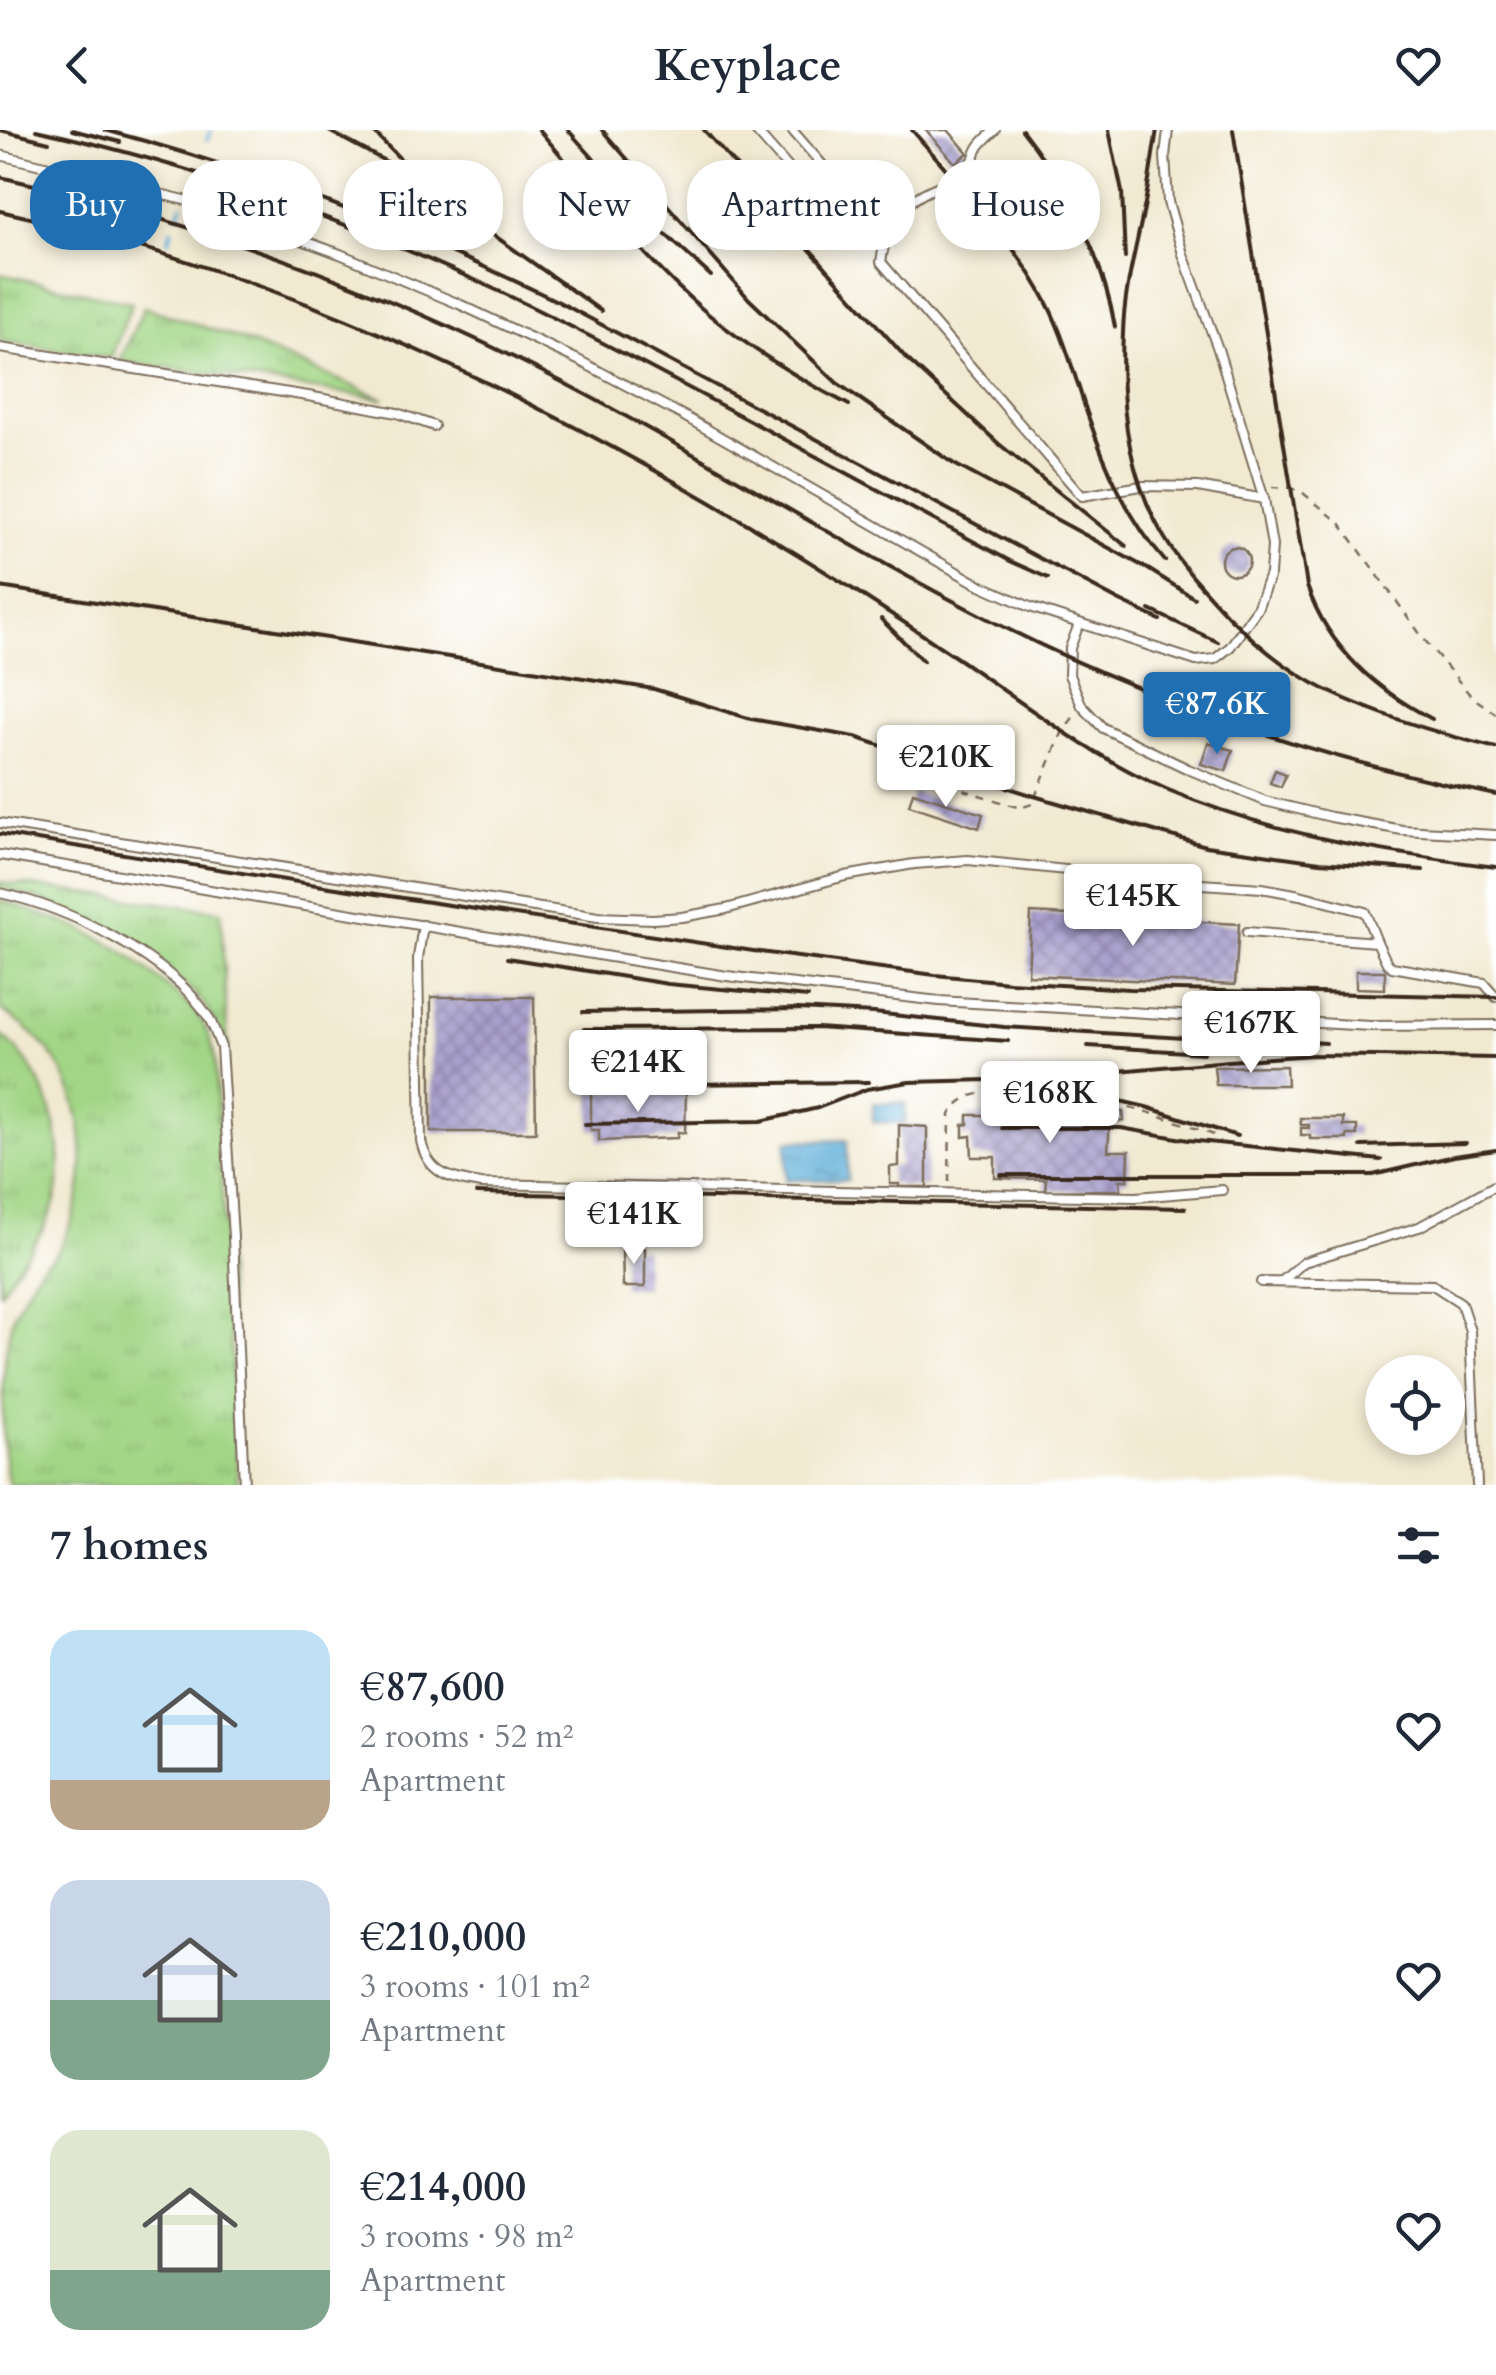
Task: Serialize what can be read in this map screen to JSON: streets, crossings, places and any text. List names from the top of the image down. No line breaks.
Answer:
{"page":{"header":"Keyplace","chip":["Buy","Rent","Filters","New","Apartment","House"],"price":["€87.6K","€210K","€145K","€167K","€214K","€168K","€141K"],"heading":"7 homes","list":[{"name":"€87,600","note":"2 rooms · 52 m² · Apartment"},{"name":"€210,000","note":"3 rooms · 101 m² · Apartment"},{"name":"€214,000","note":"3 rooms · 98 m² · Apartment"}]}}
